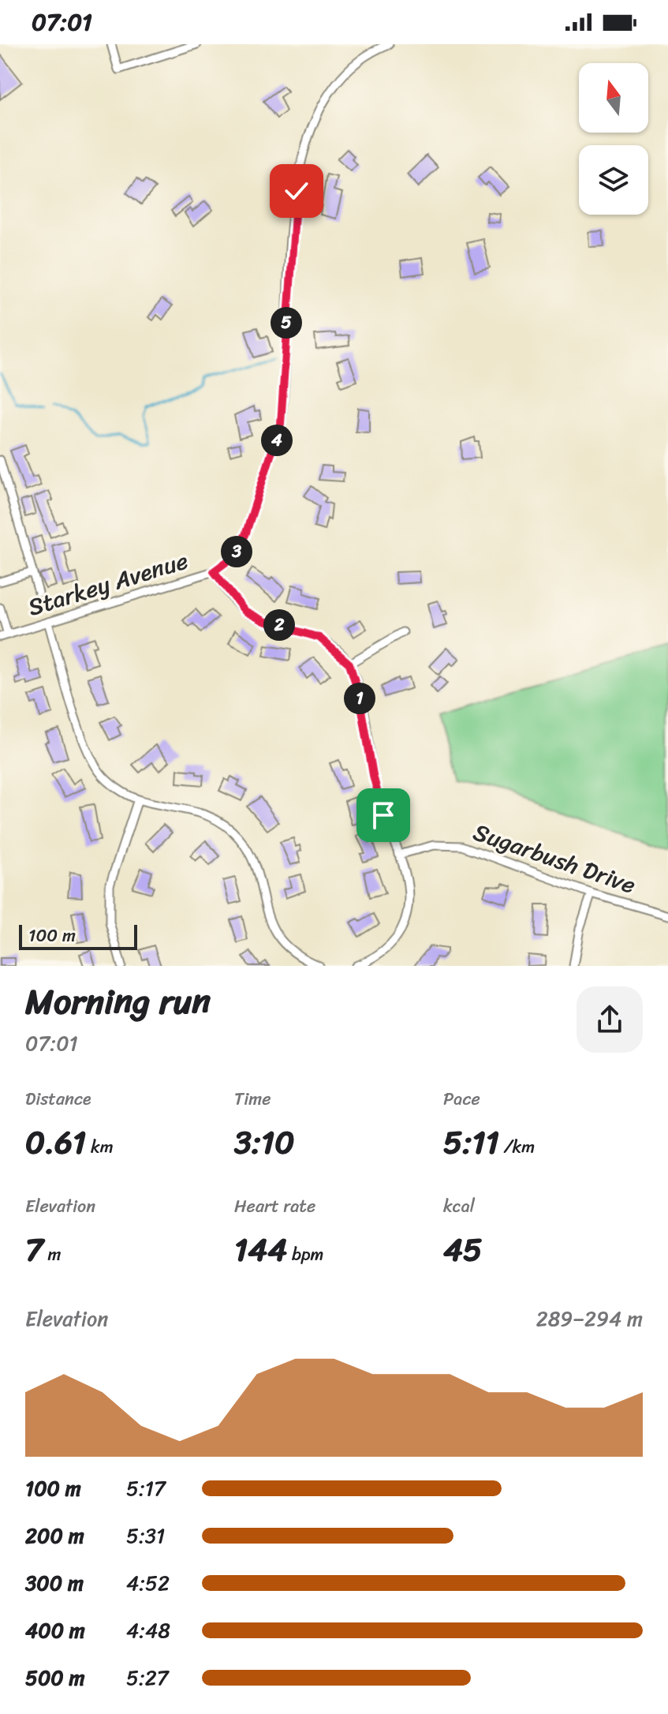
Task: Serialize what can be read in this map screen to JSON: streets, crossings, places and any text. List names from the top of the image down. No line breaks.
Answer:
{"streets":{"street":["Starkey Avenue","Sugarbush Drive"]},"scale_bar":"100 m","north":"top","page":{"status":"07:01","pins":["5","4","3","2","1"],"scale":"100 m","heading":["Morning run","07:01"],"stats":[["Distance","0.61 km"],["Time","3:10"],["Pace","5:11 /km"],["Elevation","7 m"],["Heart rate","144 bpm"],["kcal","45"]],"chart":["Elevation","289–294 m"],"list":[{"name":"100 m","note":"5:17"},{"name":"200 m","note":"5:31"},{"name":"300 m","note":"4:52"},{"name":"400 m","note":"4:48"},{"name":"500 m","note":"5:27"}]}}
